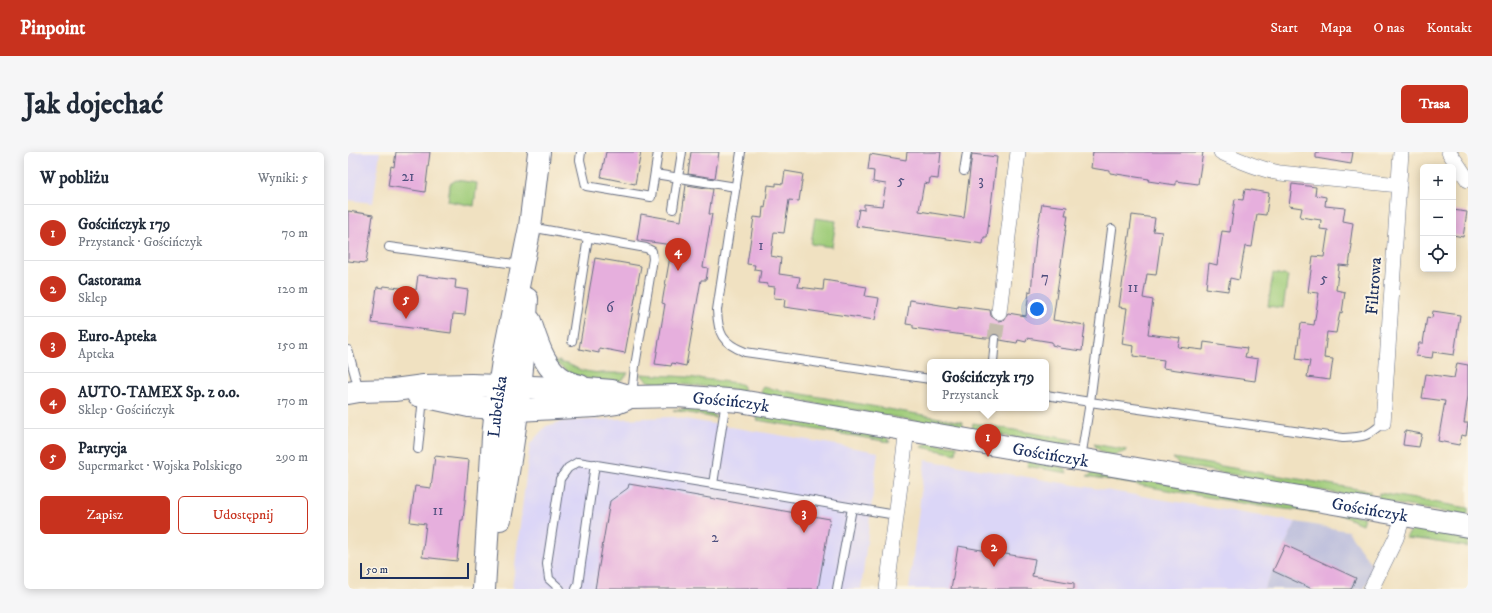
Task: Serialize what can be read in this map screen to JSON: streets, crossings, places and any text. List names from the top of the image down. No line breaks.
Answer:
{"streets":{"street":["Filtrowa","Gościńczyk","Lubelska"]},"crossings":[["Gościńczyk","Lubelska"]],"house_numbers":["21","5","3","1","7","5","11","6","11","2"],"scale_bar":"50 m","page":{"header":"Pinpoint","nav":["Start","Mapa","O nas","Kontakt"],"buttons":["Trasa",["Zapisz","Udostępnij"]],"title":"Jak dojechać","heading":["W pobliżu","Wyniki: 5"],"map_buttons":["+","−"],"list":[{"mark":"1","name":"Gościńczyk 179","note":"Przystanek · Gościńczyk","value":"70 m"},{"mark":"2","name":"Castorama","note":"Sklep","value":"120 m"},{"mark":"3","name":"Euro-Apteka","note":"Apteka","value":"150 m"},{"mark":"4","name":"AUTO-TAMEX Sp. z o.o.","note":"Sklep · Gościńczyk","value":"170 m"},{"mark":"5","name":"Patrycja","note":"Supermarket · Wojska Polskiego","value":"290 m"}],"pins":["4","5","1","3","2"],"popup":["Gościńczyk 179","Przystanek"],"scale":"50 m"}}
